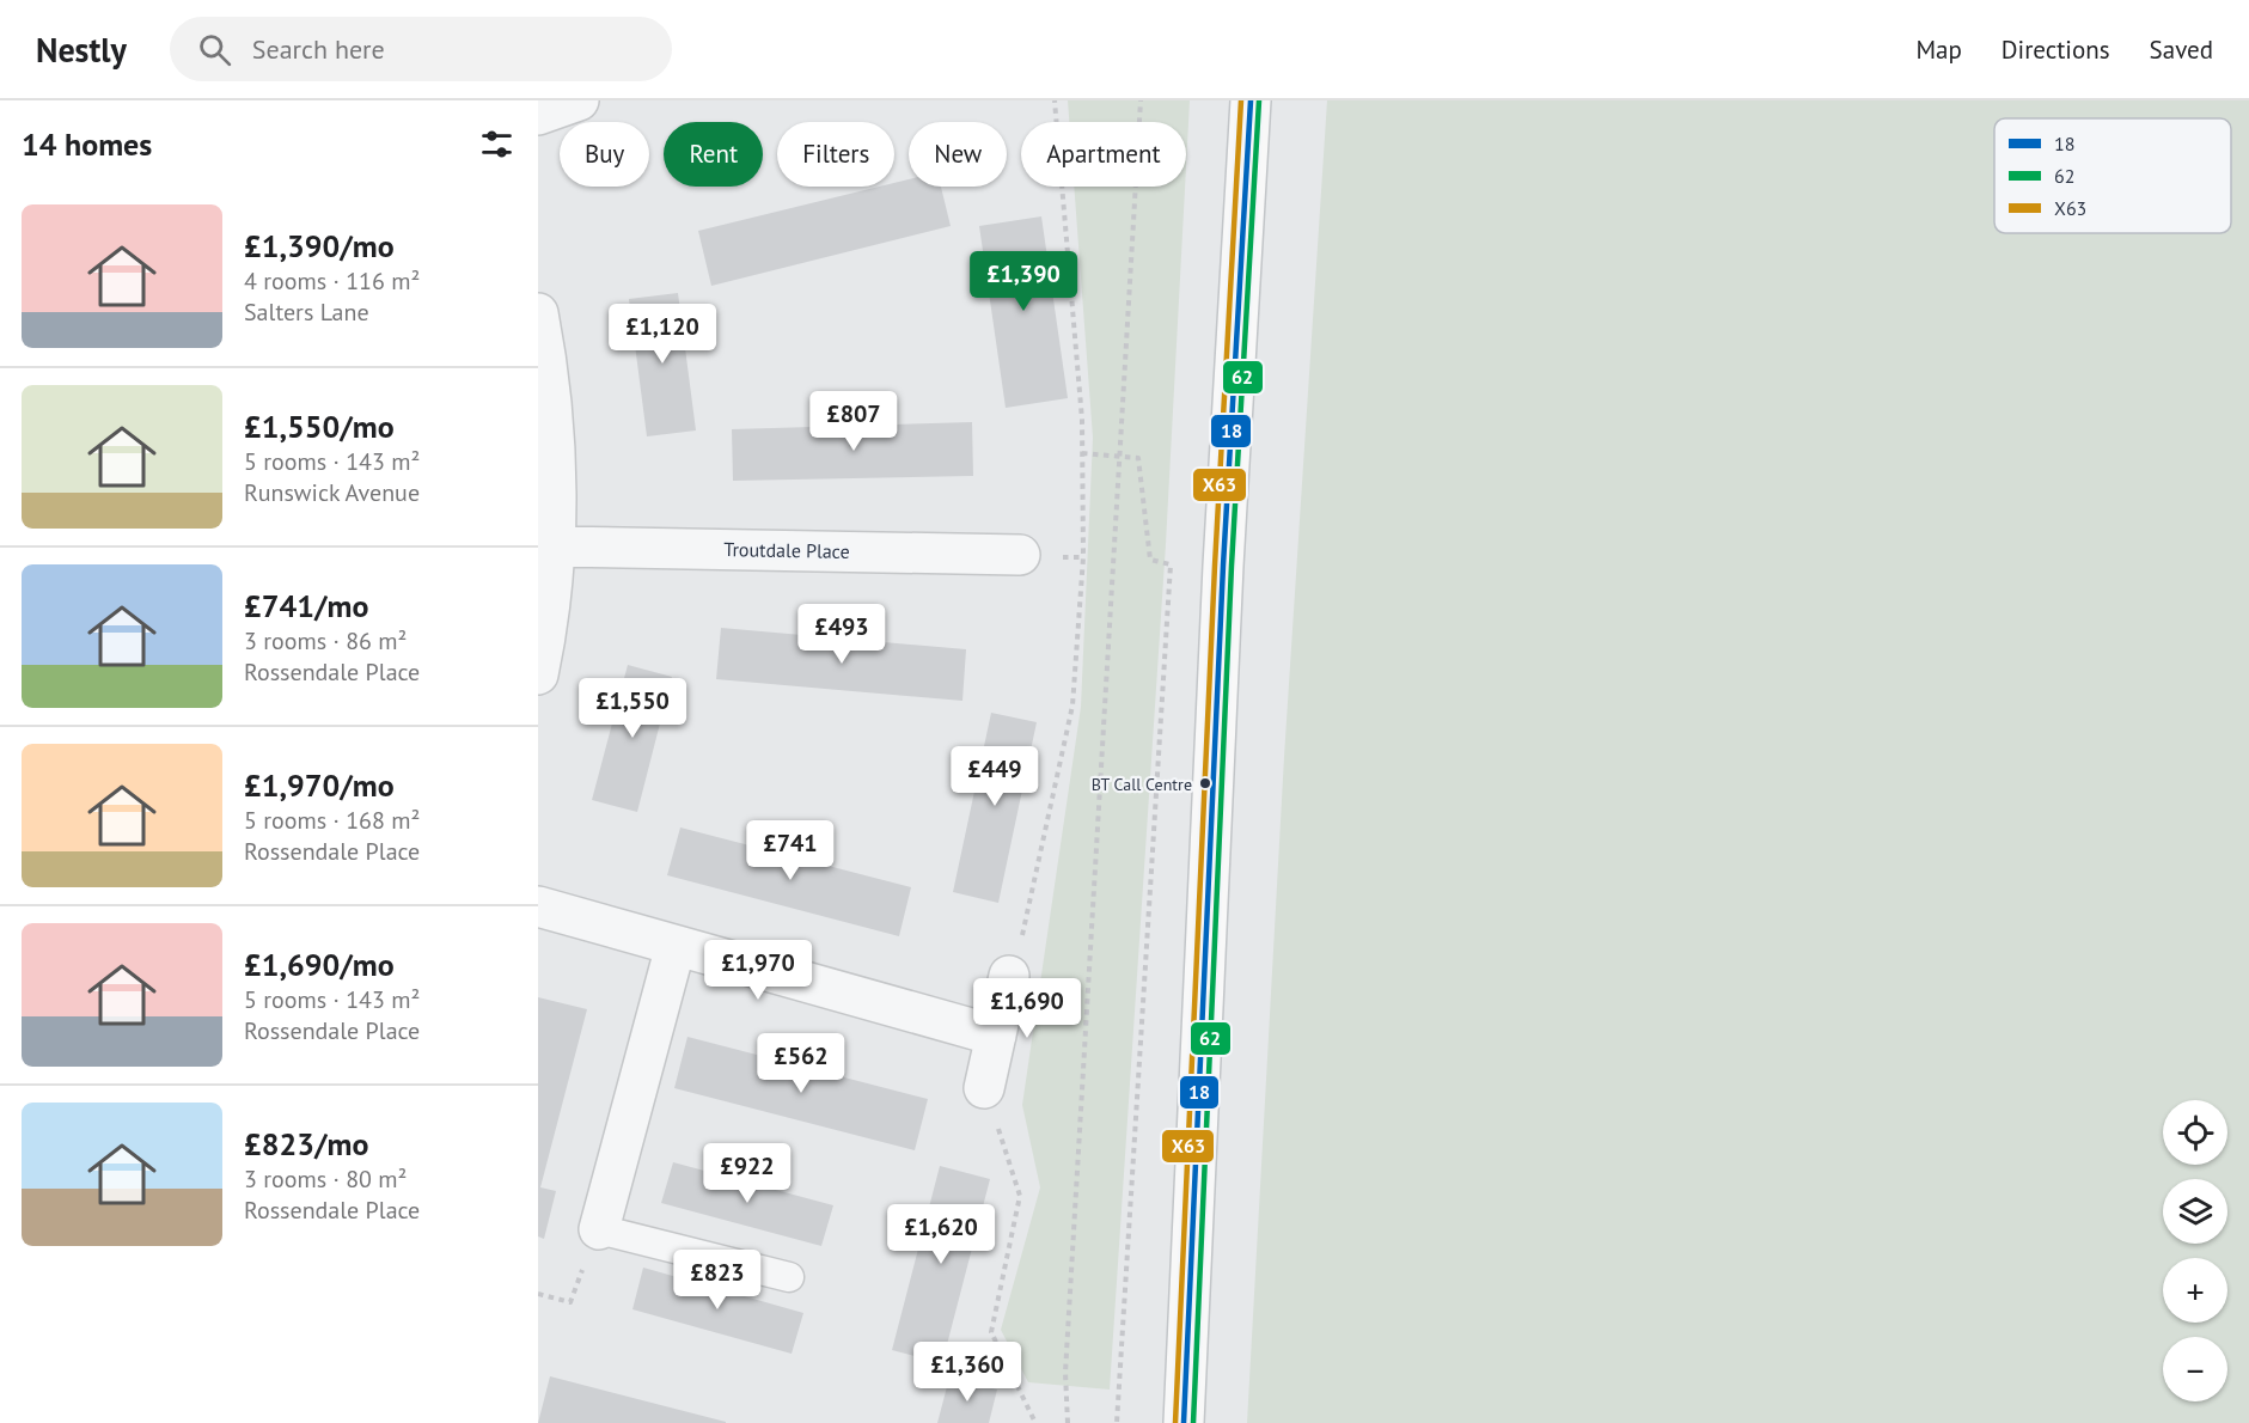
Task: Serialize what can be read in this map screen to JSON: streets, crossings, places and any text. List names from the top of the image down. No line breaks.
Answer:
{"streets":{"street":["Troutdale Place"]},"places":["BT Call Centre"],"lines":["transit line 18","transit line 62","transit line X63"],"legend":["18","62","X63"],"page":{"header":"Nestly","search":"Search here","nav":["Map","Directions","Saved"],"heading":"14 homes","chip":["Buy","Rent","Filters","New","Apartment"],"list":[{"name":"£1,390/mo","note":"4 rooms · 116 m² · Salters Lane"},{"name":"£1,550/mo","note":"5 rooms · 143 m² · Runswick Avenue"},{"name":"£741/mo","note":"3 rooms · 86 m² · Rossendale Place"},{"name":"£1,970/mo","note":"5 rooms · 168 m² · Rossendale Place"},{"name":"£1,690/mo","note":"5 rooms · 143 m² · Rossendale Place"},{"name":"£823/mo","note":"3 rooms · 80 m² · Rossendale Place"}],"price":["£1,390","£1,120","£807","£493","£1,550","£449","£741","£1,970","£1,690","£562","£922","£1,620","£823","£1,360"],"map_buttons":["+","−"]}}
